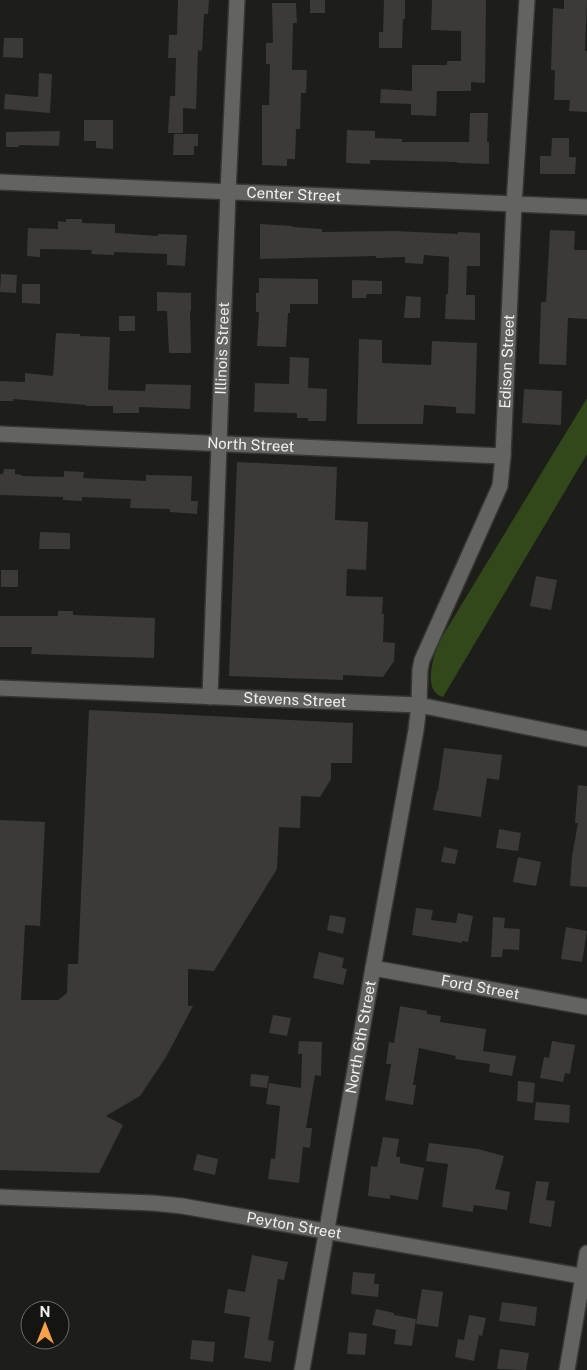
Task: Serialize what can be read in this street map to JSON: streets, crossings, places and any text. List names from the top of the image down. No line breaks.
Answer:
{"streets":{"street":["Center Street","Illinois Street","Edison Street","North Street","Stevens Street","Ford Street","North 6th Street","Peyton Street"]},"crossings":[["Center Street","Illinois Street"],["Center Street","Edison Street"],["Illinois Street","North Street"],["Illinois Street","Stevens Street"],["Edison Street","North Street"],["Edison Street","Stevens Street"],["Edison Street","North 6th Street"],["Stevens Street","North 6th Street"],["Ford Street","North 6th Street"],["North 6th Street","Peyton Street"]],"north":"top"}
